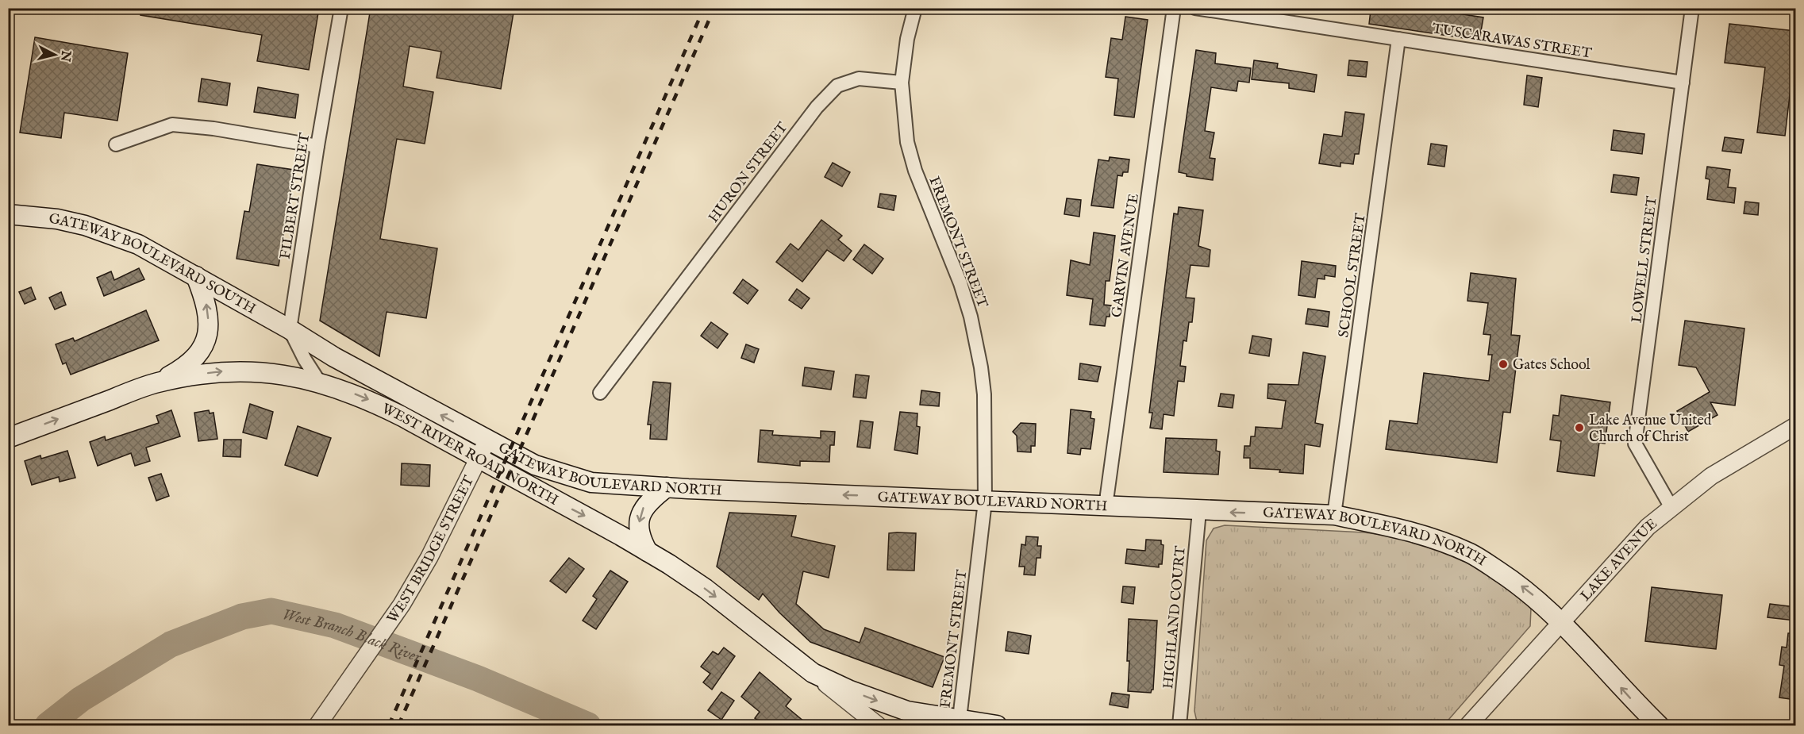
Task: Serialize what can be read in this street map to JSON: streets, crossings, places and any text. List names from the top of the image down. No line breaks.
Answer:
{"streets":{"main road":["GATEWAY BOULEVARD SOUTH","WEST RIVER ROAD NORTH","GATEWAY BOULEVARD NORTH"],"street":["TUSCARAWAS STREET","HURON STREET","FILBERT STREET","FREMONT STREET","GARVIN AVENUE","LOWELL STREET","SCHOOL STREET","WEST BRIDGE STREET","LAKE AVENUE","HIGHLAND COURT"]},"crossings":[["TUSCARAWAS STREET","LOWELL STREET"],["TUSCARAWAS STREET","SCHOOL STREET"],["HURON STREET","FREMONT STREET"],["FILBERT STREET","GATEWAY BOULEVARD SOUTH"],["FILBERT STREET","GATEWAY BOULEVARD NORTH"],["FREMONT STREET","GATEWAY BOULEVARD NORTH"],["GARVIN AVENUE","GATEWAY BOULEVARD NORTH"],["LOWELL STREET","LAKE AVENUE"],["GATEWAY BOULEVARD SOUTH","GATEWAY BOULEVARD NORTH"],["SCHOOL STREET","GATEWAY BOULEVARD NORTH"],["WEST RIVER ROAD NORTH","WEST BRIDGE STREET"],["GATEWAY BOULEVARD NORTH","WEST BRIDGE STREET"],["GATEWAY BOULEVARD NORTH","LAKE AVENUE"],["GATEWAY BOULEVARD NORTH","HIGHLAND COURT"]],"one_way":["WEST RIVER ROAD NORTH","GATEWAY BOULEVARD NORTH"],"water":["West Branch Black River"],"places":["Gates School","Lake Avenue United Church of Christ"],"north":"right"}
